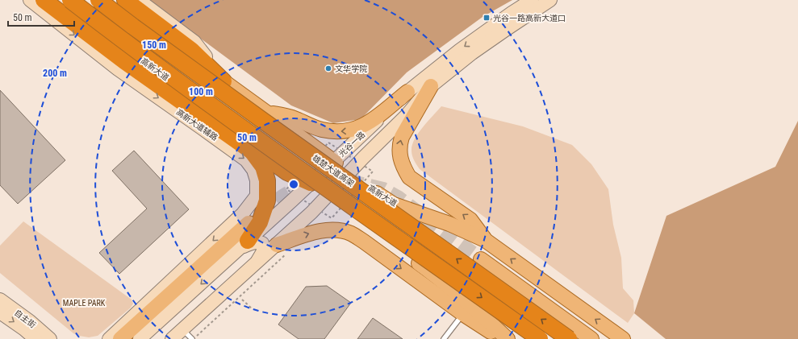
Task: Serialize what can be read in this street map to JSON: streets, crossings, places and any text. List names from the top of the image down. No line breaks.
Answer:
{"streets":{"highway":["雄楚大道高架"],"main road":["高新大道","高新大道辅路","光谷一路","自主街"]},"crossings":[["高新大道","光谷一路"]],"parks":["MAPLE PARK"],"places":{"transit":["光谷一路高新大道口"],"other":["文华学院"]},"scale_bar":"50 m","rings":["150 m","200 m","100 m","50 m"]}
